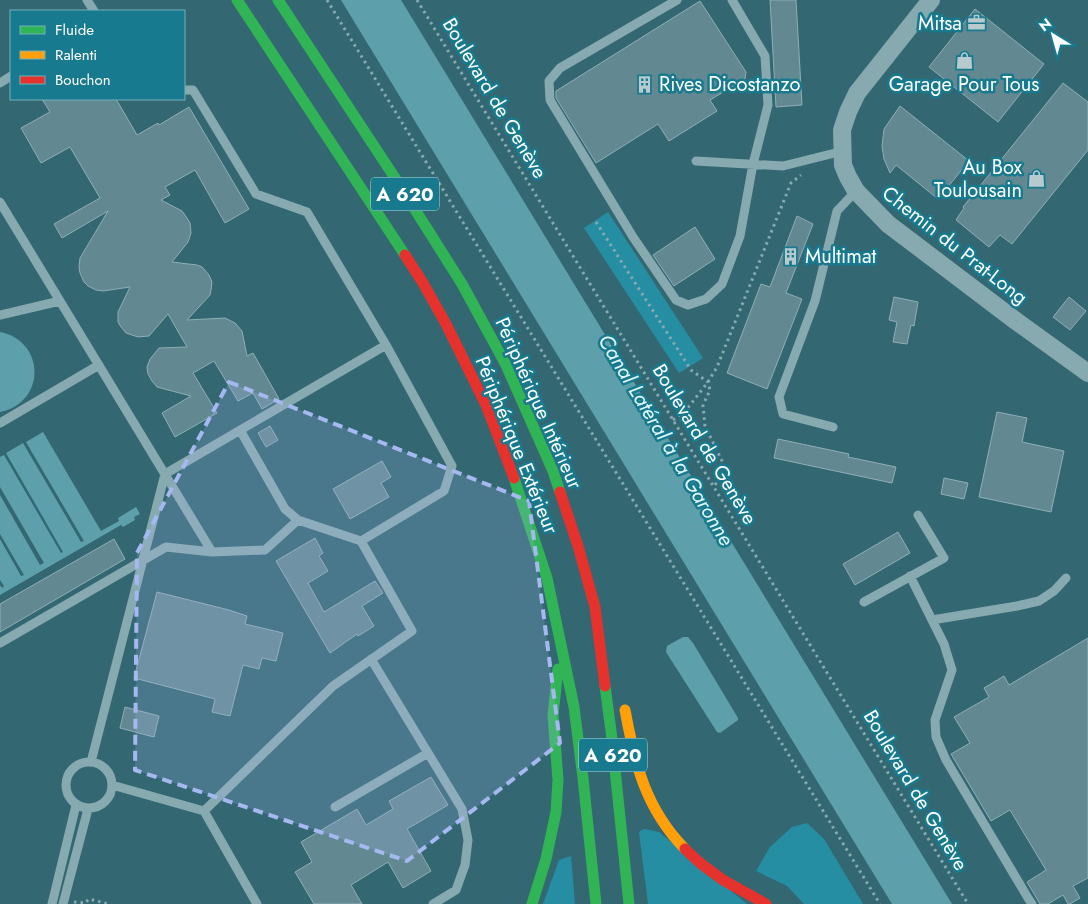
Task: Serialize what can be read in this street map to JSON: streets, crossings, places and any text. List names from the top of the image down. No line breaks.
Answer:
{"streets":{"highway":["A 620","Périphérique Intérieur","Périphérique Extérieur"],"street":["Chemin du Prat-Long"],"path":["Boulevard de Genève"]},"water":["Canal Latéral à la Garonne"],"places":{"office":["Mitsa"],"shop":["Garage Pour Tous","Au Box Toulousain"],"building":["Rives Dicostanzo","Multimat"]},"legend":["Fluide","Ralenti","Bouchon"],"north":"top left"}
